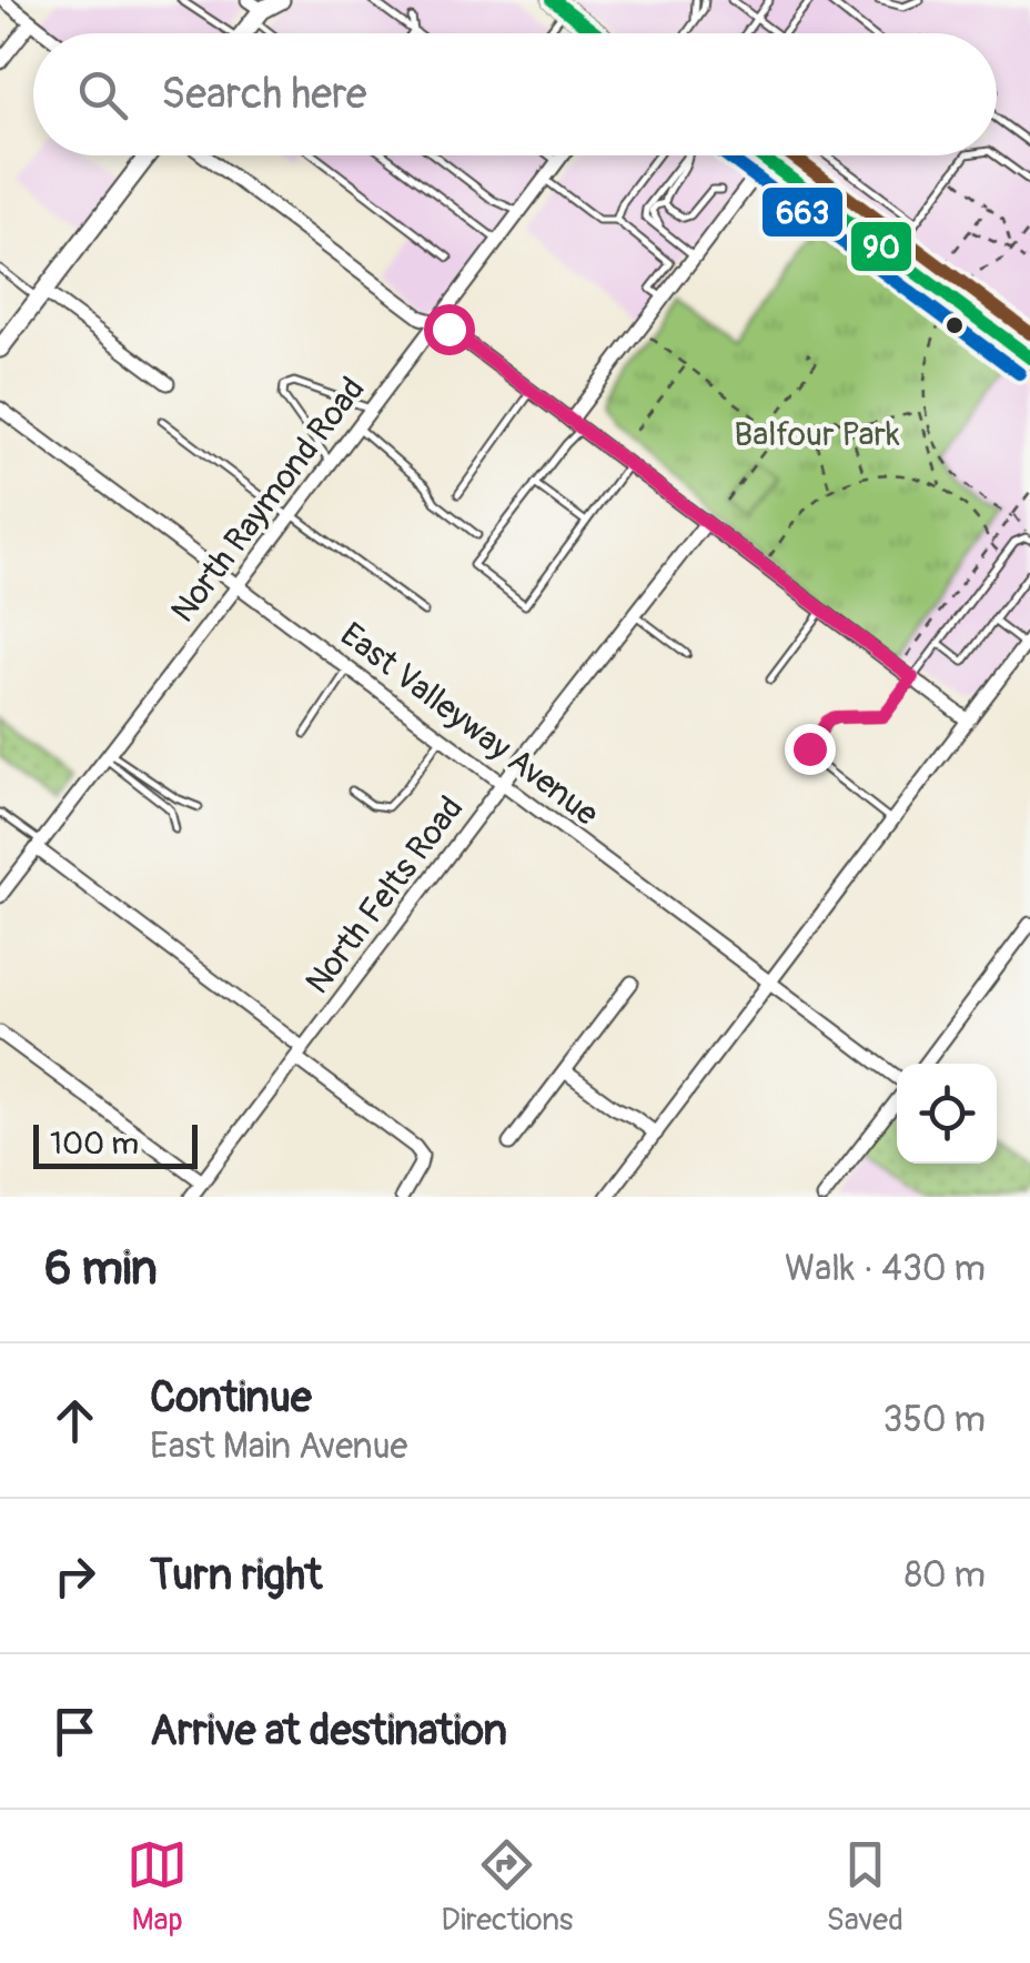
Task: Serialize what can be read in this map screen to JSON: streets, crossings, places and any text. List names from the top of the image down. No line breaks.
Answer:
{"streets":{"street":["North Raymond Road","East Valleyway Avenue","North Felts Road"]},"crossings":[["North Raymond Road","East Valleyway Avenue"],["East Valleyway Avenue","North Felts Road"]],"parks":["Balfour Park"],"lines":["transit line 90","transit line 663"],"scale_bar":"100 m","page":{"search":"Search here","scale":"100 m","heading":["6 min","Walk · 430 m"],"list":[["Continue","East Main Avenue","350 m"],["Turn right","80 m"],"Arrive at destination"],"nav":["Map","Directions","Saved"]}}
